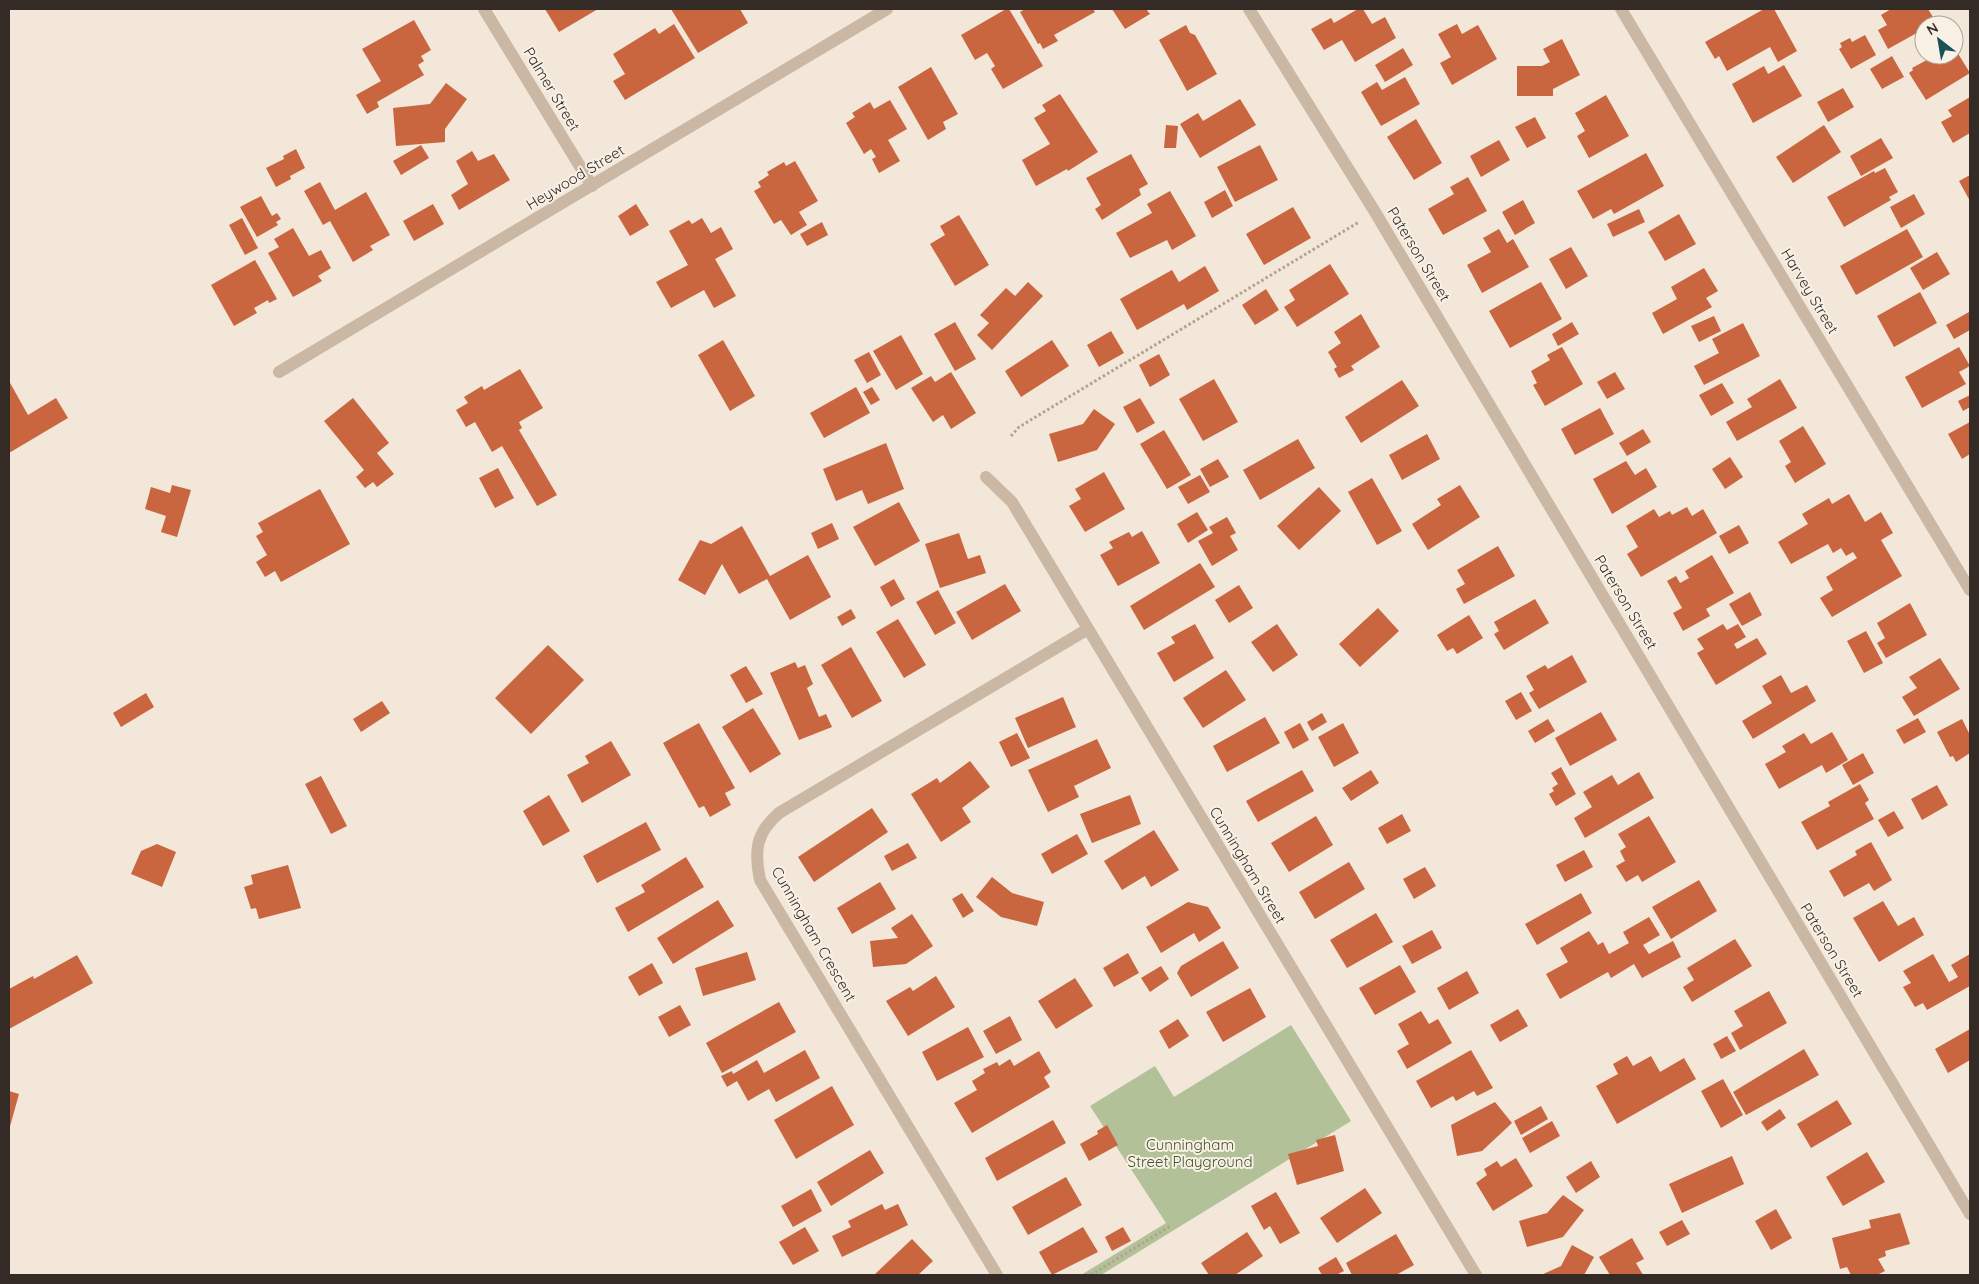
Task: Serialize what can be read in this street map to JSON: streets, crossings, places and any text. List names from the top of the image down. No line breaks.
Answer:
{"streets":{"street":["Palmer Street","Heywood Street","Paterson Street","Harvey Street","Cunningham Street","Cunningham Crescent"]},"crossings":[["Palmer Street","Heywood Street"],["Cunningham Street","Cunningham Crescent"]],"parks":["Cunningham Street Playground"],"north":"top left"}
